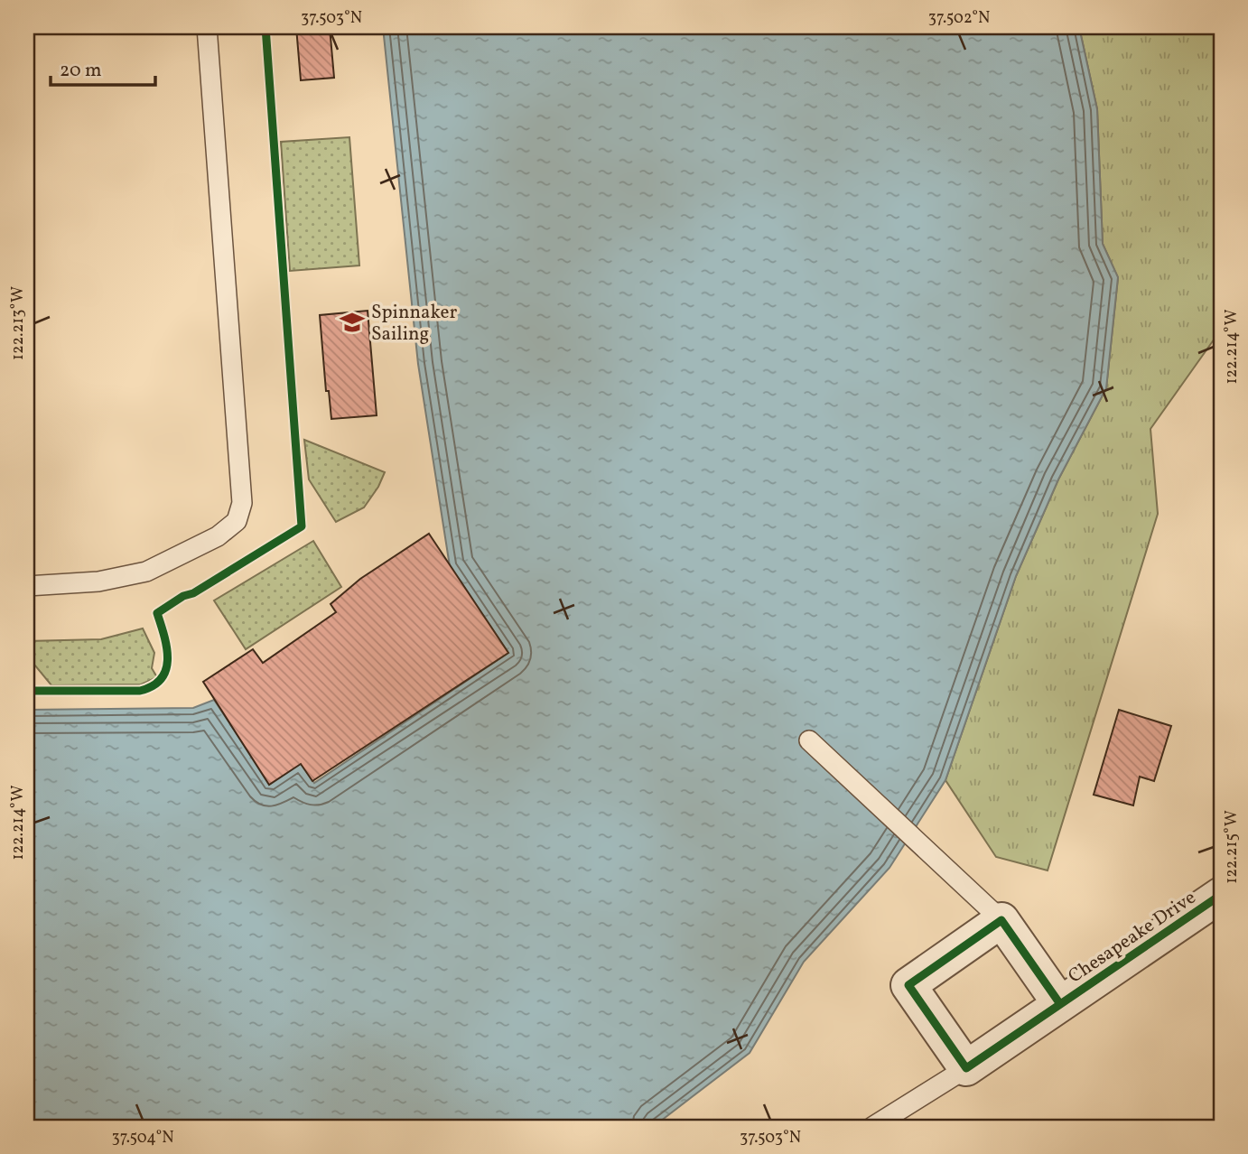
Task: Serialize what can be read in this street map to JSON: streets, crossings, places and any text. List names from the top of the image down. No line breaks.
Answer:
{"streets":{"street":["Chesapeake Drive"]},"places":{"school or university":["Spinnaker Sailing"]},"scale_bar":"20 m","coordinates":["37.503°N","37.502°N","122.213°W","122.214°W","122.215°W","37.504°N"]}
